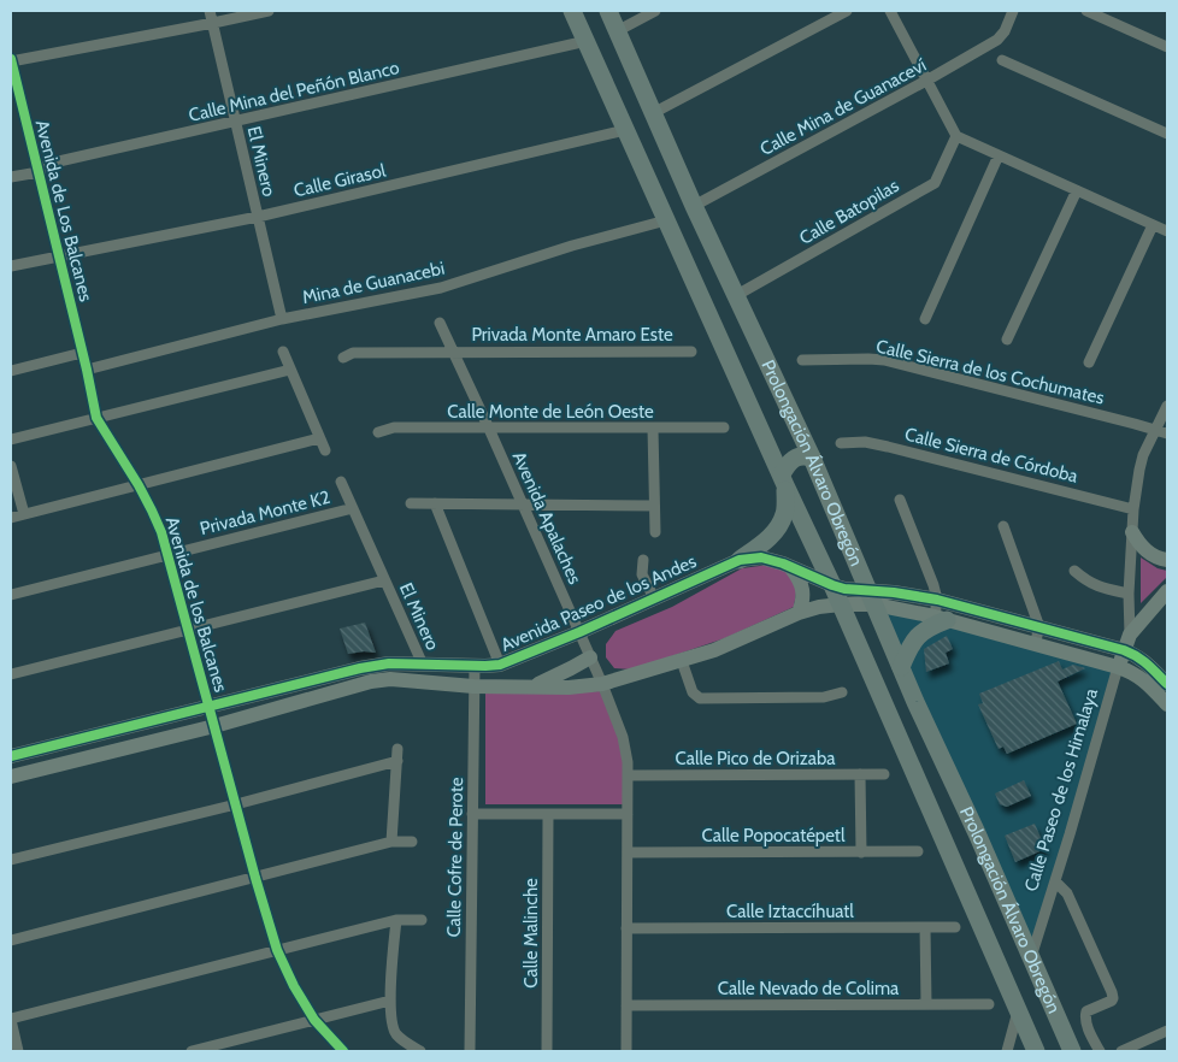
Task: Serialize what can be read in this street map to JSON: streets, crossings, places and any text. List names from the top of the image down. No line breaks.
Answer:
{"streets":{"main road":["Prolongación Álvaro Obregón"],"street":["Calle Mina del Peñón Blanco","Calle Mina de Guanaceví","El Minero","Calle Girasol","Avenida de Los Balcanes","Calle Batopilas","Mina de Guanacebi","Privada Monte Amaro Este","Calle Sierra de los Cochumates","Calle Monte de León Oeste","Calle Sierra de Córdoba","Privada Monte K2","Avenida Apalaches","Avenida Paseo de los Andes","Avenida de los Balcanes","Calle Pico de Orizaba","Calle Paseo de los Himalaya","Calle Popocatépetl","Calle Cofre de Perote","Calle Iztaccíhuatl","Calle Malinche","Calle Nevado de Colima"]},"crossings":[["Calle Mina del Peñón Blanco","El Minero"],["Calle Mina del Peñón Blanco","Avenida de Los Balcanes"],["Calle Mina del Peñón Blanco","Prolongación Álvaro Obregón"],["Calle Mina de Guanaceví","Prolongación Álvaro Obregón"],["El Minero","Calle Girasol"],["El Minero","Mina de Guanacebi"],["El Minero","Privada Monte K2"],["El Minero","Avenida Paseo de los Andes"],["Calle Girasol","Avenida de Los Balcanes"],["Calle Girasol","Prolongación Álvaro Obregón"],["Avenida de Los Balcanes","Mina de Guanacebi"],["Avenida de Los Balcanes","Avenida de los Balcanes"],["Calle Batopilas","Prolongación Álvaro Obregón"],["Mina de Guanacebi","Prolongación Álvaro Obregón"],["Mina de Guanacebi","Avenida de los Balcanes"],["Privada Monte Amaro Este","Avenida Apalaches"],["Calle Monte de León Oeste","Avenida Apalaches"],["Prolongación Álvaro Obregón","Avenida Paseo de los Andes"],["Prolongación Álvaro Obregón","Calle Paseo de los Himalaya"],["Privada Monte K2","Avenida de los Balcanes"],["Avenida Apalaches","Avenida Paseo de los Andes"],["Avenida Apalaches","Calle Pico de Orizaba"],["Avenida Apalaches","Calle Popocatépetl"],["Avenida Apalaches","Calle Iztaccíhuatl"],["Avenida Apalaches","Calle Nevado de Colima"],["Avenida Paseo de los Andes","Avenida de los Balcanes"],["Avenida Paseo de los Andes","Calle Paseo de los Himalaya"],["Avenida Paseo de los Andes","Calle Cofre de Perote"]]}
